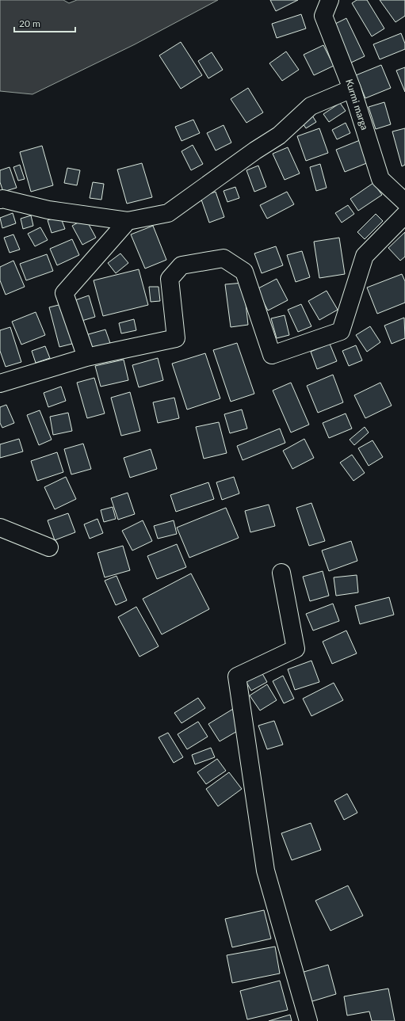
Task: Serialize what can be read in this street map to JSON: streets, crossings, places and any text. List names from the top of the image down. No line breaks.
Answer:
{"streets":{"street":["Kurmi marga"]},"scale_bar":"20 m"}
